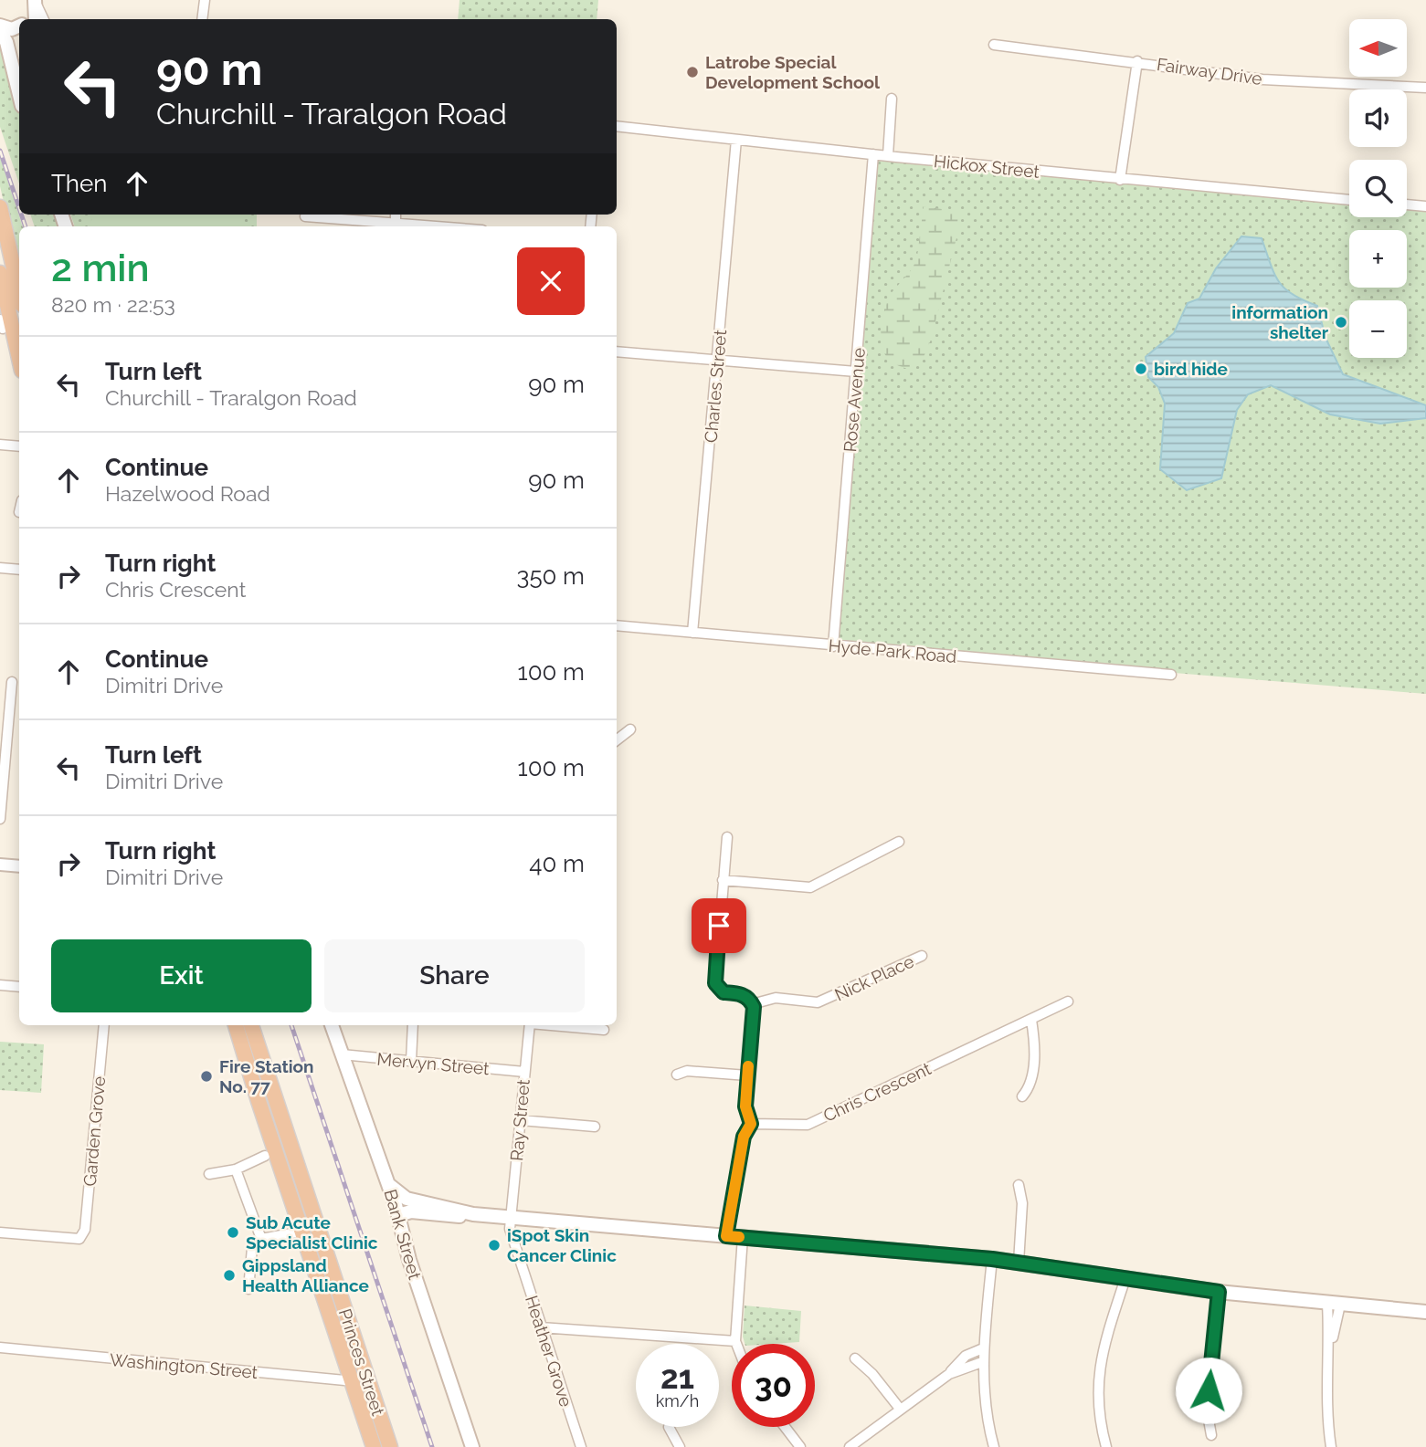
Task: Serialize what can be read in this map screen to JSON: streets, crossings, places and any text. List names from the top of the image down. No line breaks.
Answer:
{"streets":{"highway":["Princes Street"],"main road":["Bank Street"],"street":["Fairway Drive","Hickox Street","Charles Street","Rose Avenue","Hyde Park Road","Nick Place","Mervyn Street","Chris Crescent","Ray Street","Garden Grove","Heather Grove","Washington Street"]},"crossings":[["Hickox Street","Charles Street"],["Hickox Street","Rose Avenue"],["Charles Street","Hyde Park Road"],["Rose Avenue","Hyde Park Road"],["Mervyn Street","Ray Street"],["Mervyn Street","Bank Street"],["Ray Street","Heather Grove"],["Princes Street","Washington Street"]],"places":["Latrobe Special Development School","information shelter","bird hide","Fire Station No. 77","Sub Acute Specialist Clinic","iSpot Skin Cancer Clinic","Gippsland Health Alliance"],"north":"left","page":{"map_buttons":["+","−"],"turn":["90 m","Churchill - Traralgon Road"],"then":"Then","heading":["2 min","820 m · 22:53"],"list":[{"name":"Turn left","note":"Churchill - Traralgon Road","value":"90 m"},{"name":"Continue","note":"Hazelwood Road","value":"90 m"},{"name":"Turn right","note":"Chris Crescent","value":"350 m"},{"name":"Continue","note":"Dimitri Drive","value":"100 m"},{"name":"Turn left","note":"Dimitri Drive","value":"100 m"},{"name":"Turn right","note":"Dimitri Drive","value":"40 m"}],"buttons":["Exit","Share"],"speed":"21 km/h","limit":"30"}}
